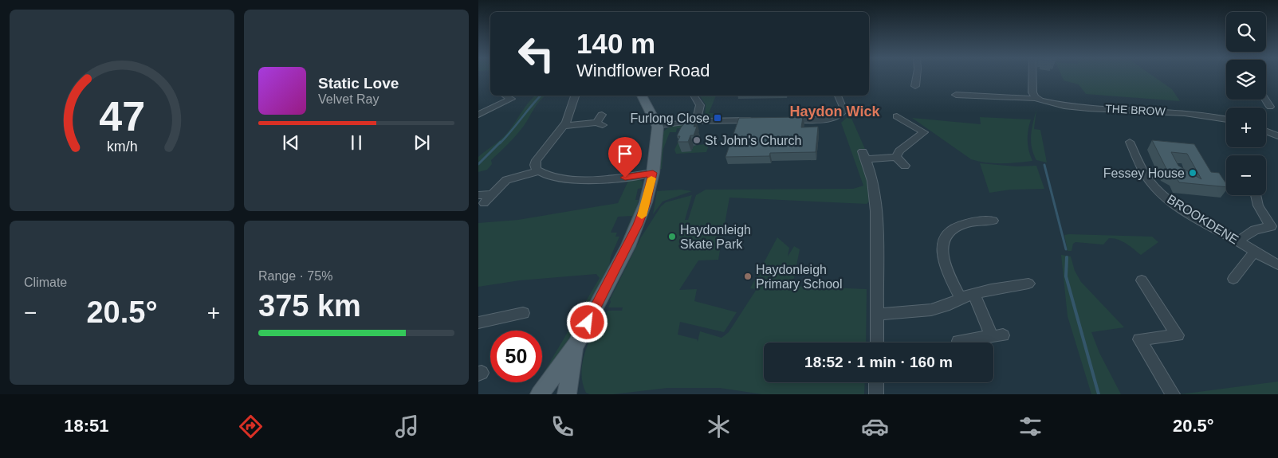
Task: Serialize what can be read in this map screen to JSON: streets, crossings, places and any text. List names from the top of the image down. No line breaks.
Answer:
{"streets":{"street":["THE BROW","BROOKDENE"]},"districts":["Haydon Wick"],"places":{"transit":["Furlong Close"],"other":["St John's Church","Fessey House","Haydonleigh Skate Park","Haydonleigh Primary School"]},"page":{"map_buttons":["+","−"],"turn":["140 m","Windflower Road"],"song":["Static Love","Velvet Ray"],"tile":["Climate",["Range · 75%","375 km"]],"heat":["−","20.5°","+"],"limit":"50","trip":"18:52 · 1 min · 160 m","tabs":["18:51","20.5°"],"gauge":["47","km/h"]}}
